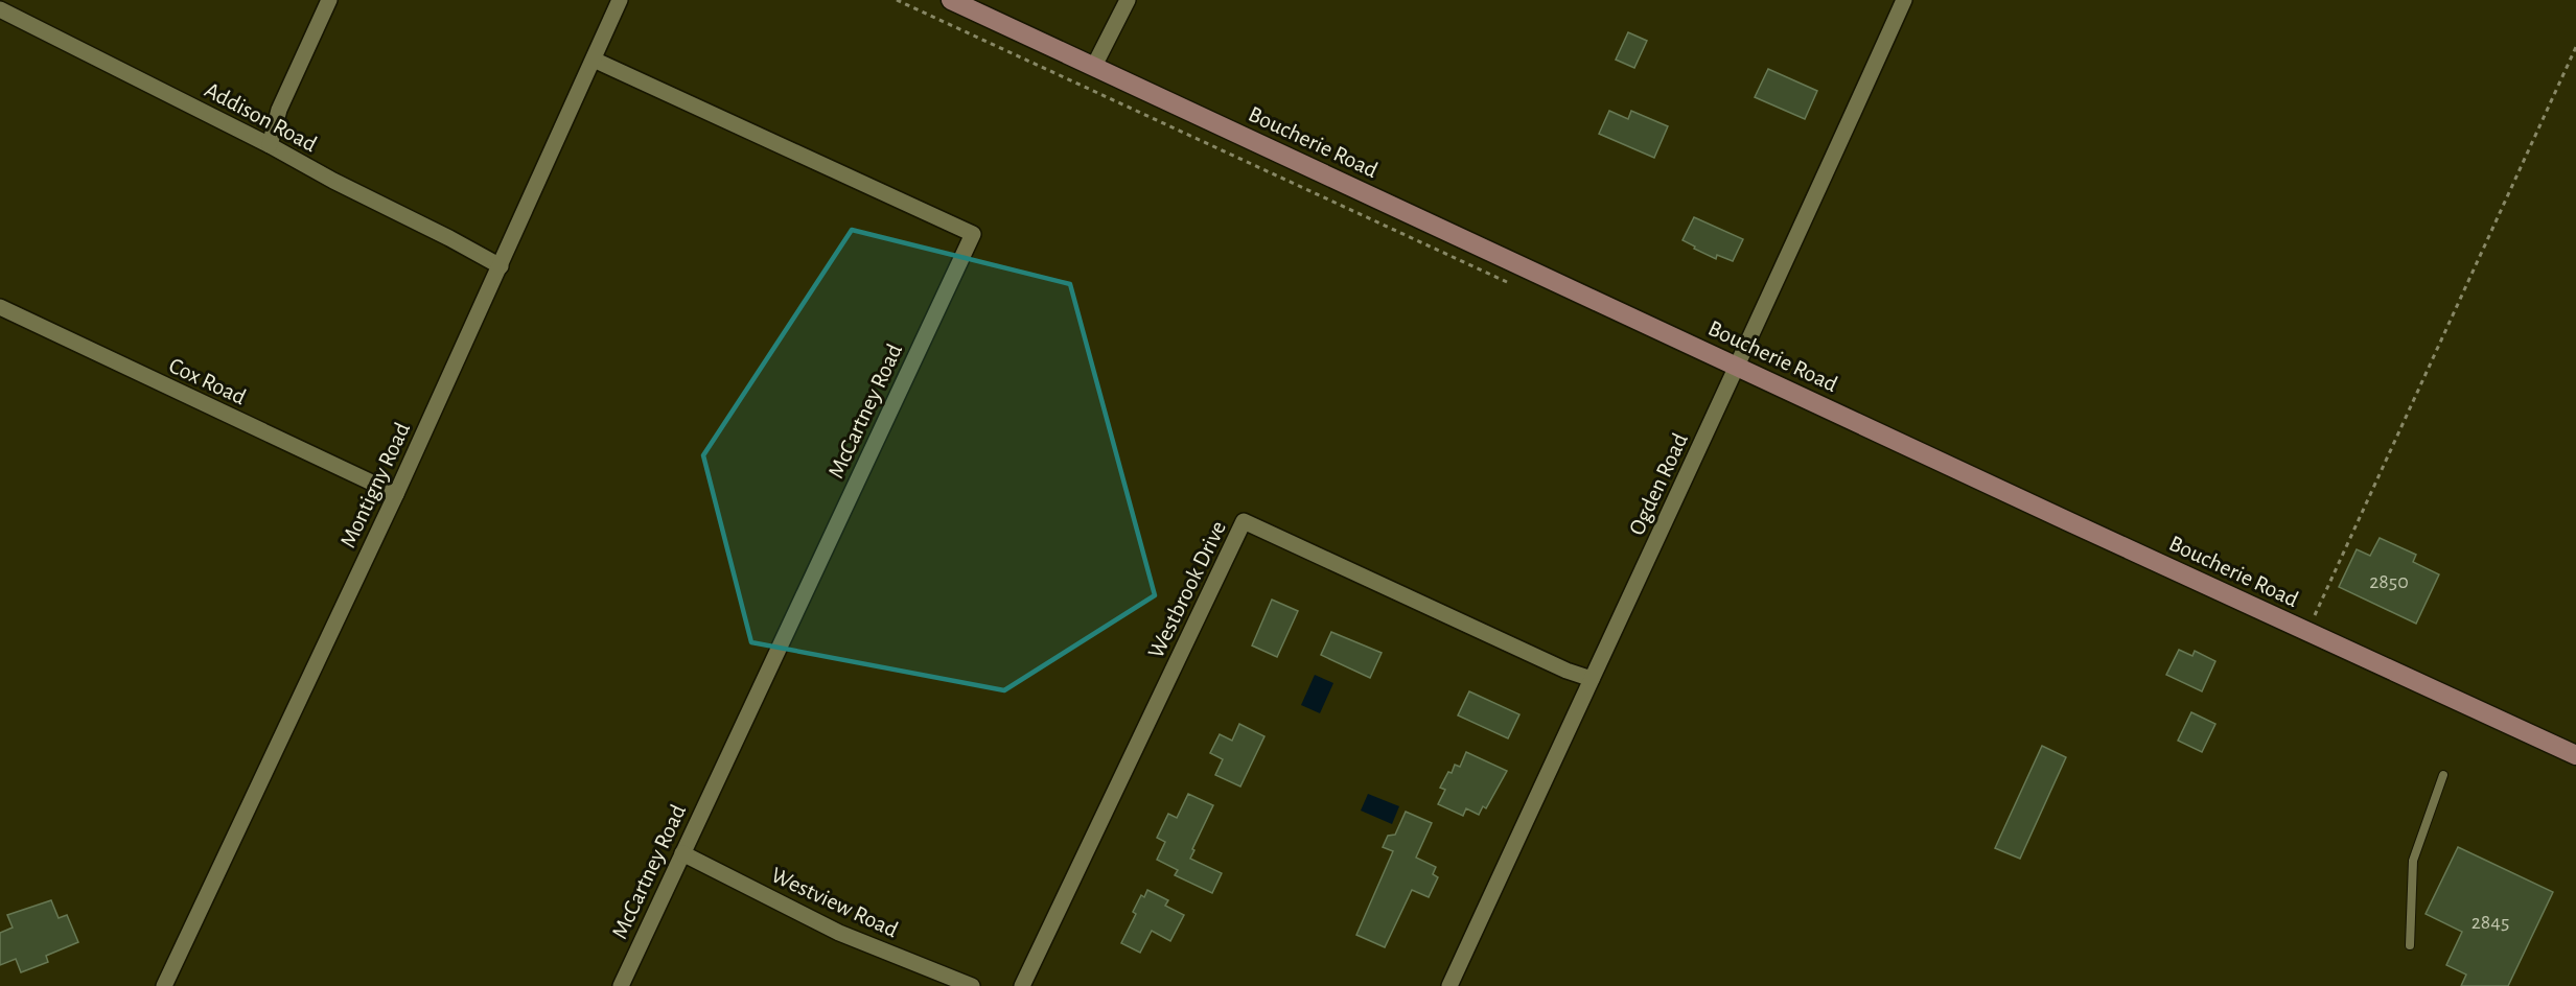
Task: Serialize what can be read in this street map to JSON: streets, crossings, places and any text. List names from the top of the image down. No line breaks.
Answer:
{"streets":{"main road":["Boucherie Road"],"street":["Addison Road","Cox Road","McCartney Road","Ogden Road","Montigny Road","Westbrook Drive","Westview Road"]},"crossings":[["Addison Road","Montigny Road"],["Boucherie Road","Ogden Road"],["Cox Road","Montigny Road"],["McCartney Road","Montigny Road"],["McCartney Road","Westview Road"],["Ogden Road","Westbrook Drive"]],"house_numbers":["2850","2845"]}
